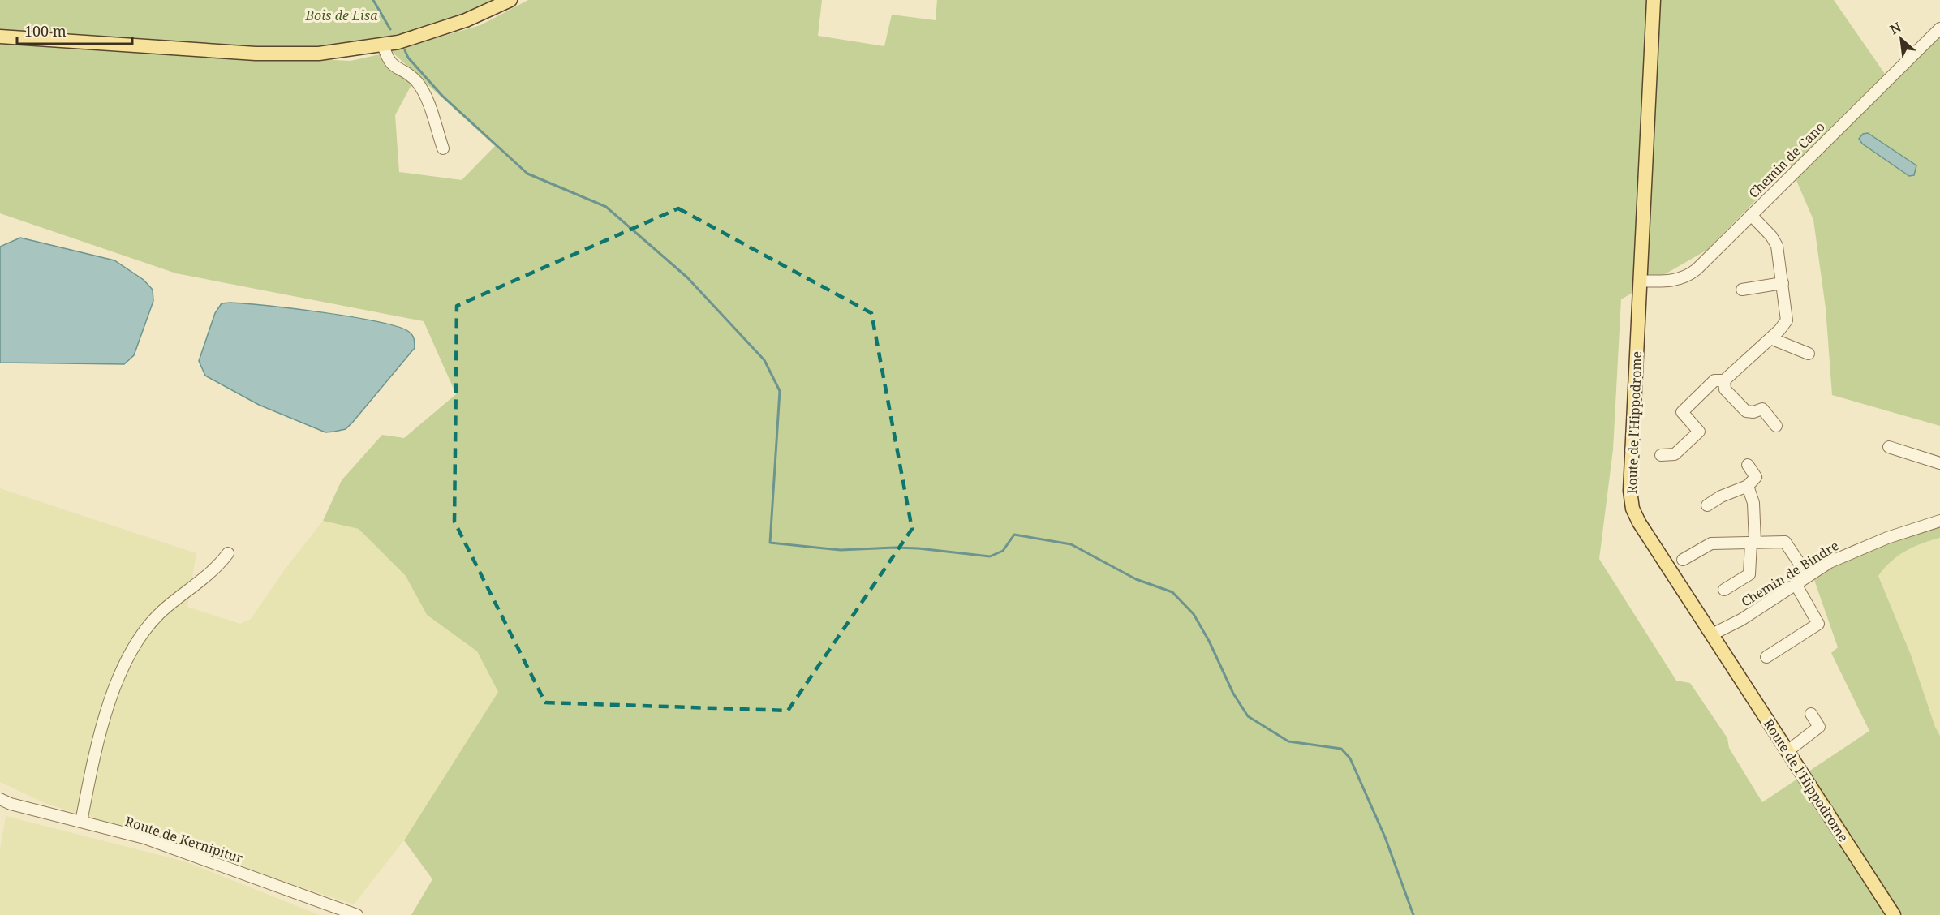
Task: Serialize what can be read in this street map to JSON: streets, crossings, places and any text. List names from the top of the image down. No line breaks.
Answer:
{"streets":{"main road":["Route de l'Hippodrome"],"street":["Chemin de Cano","Chemin de Bindre","Route de Kernipitur"]},"crossings":[["Chemin de Cano","Route de l'Hippodrome"],["Route de l'Hippodrome","Chemin de Bindre"]],"parks":["Bois de Lisa"],"scale_bar":"100 m","north":"top left"}
